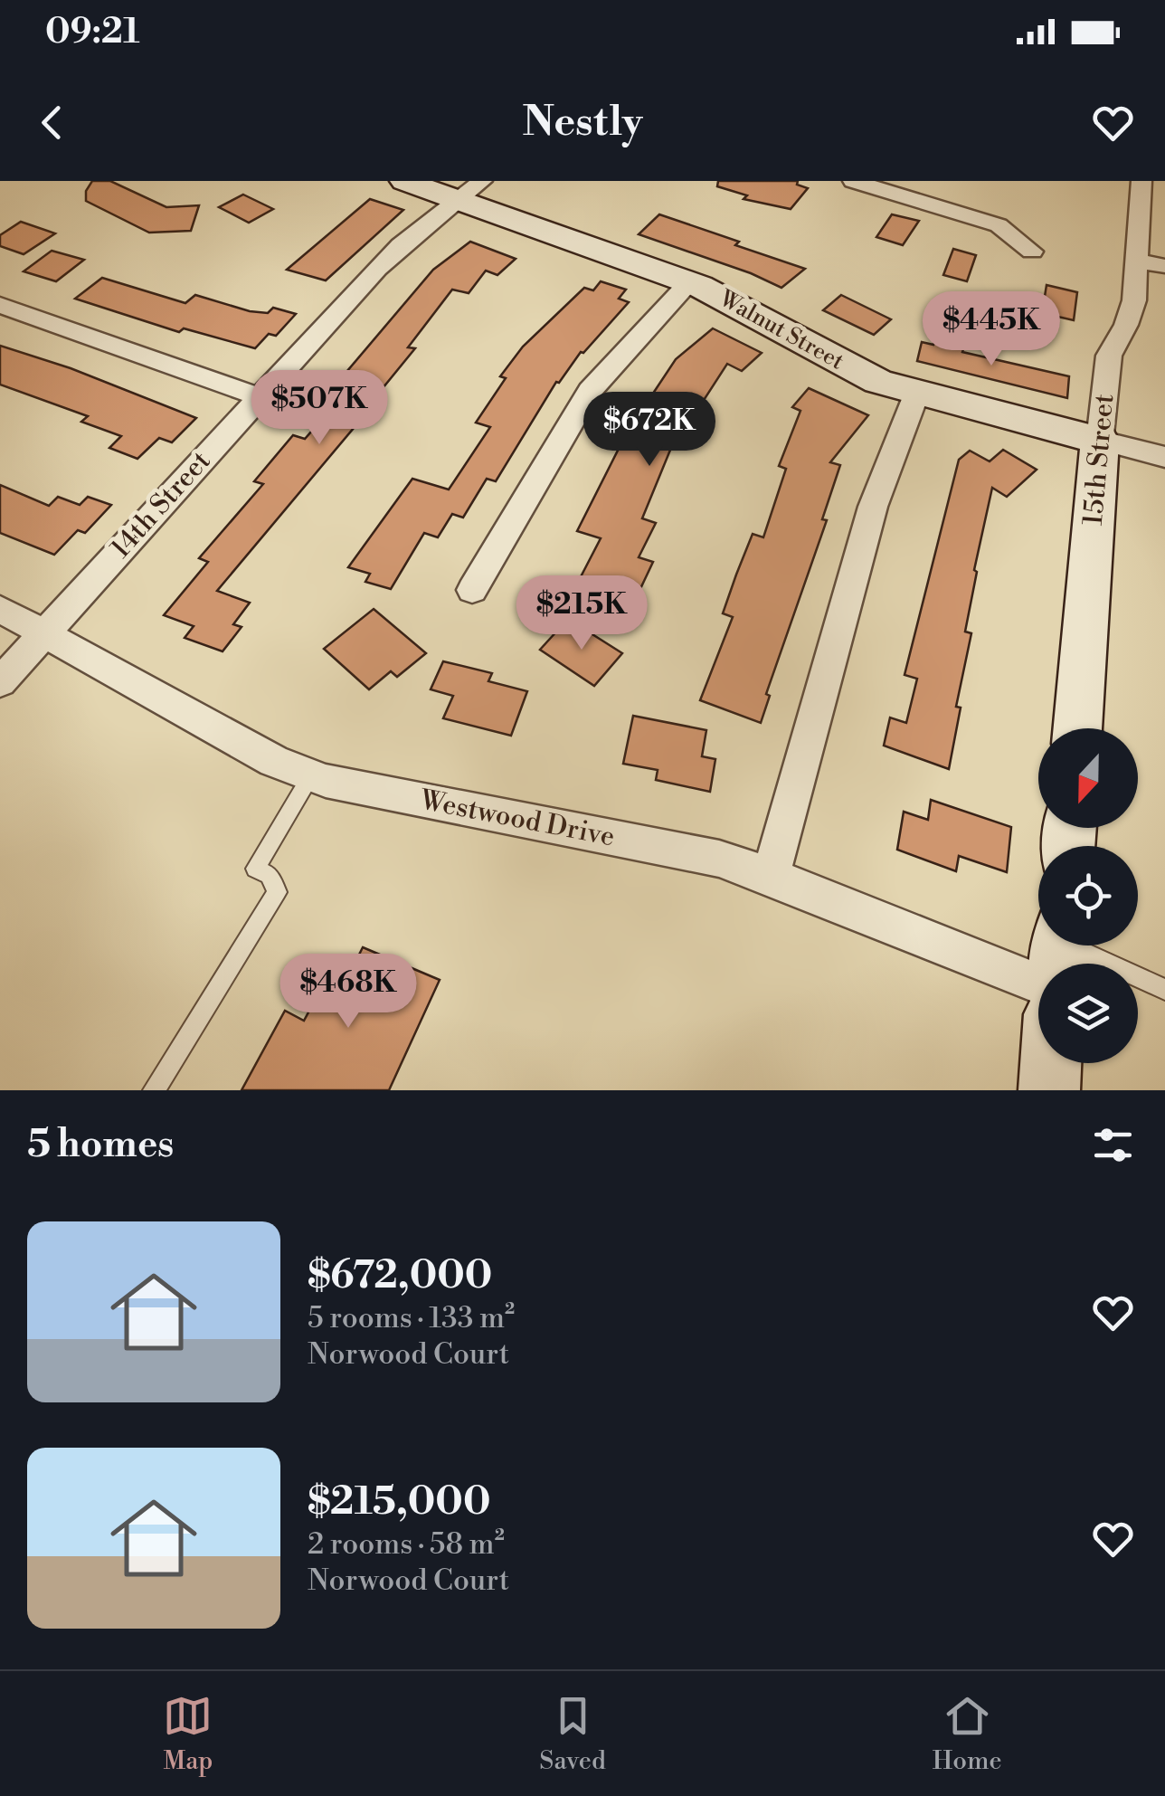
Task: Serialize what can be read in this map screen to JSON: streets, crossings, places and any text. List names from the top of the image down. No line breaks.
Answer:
{"streets":{"street":["Walnut Street","15th Street","14th Street","Westwood Drive"]},"crossings":[["Walnut Street","15th Street"],["Walnut Street","14th Street"],["14th Street","Westwood Drive"]],"north":"bottom","page":{"status":"09:21","header":"Nestly","price":["$445K","$507K","$672K","$215K","$468K"],"heading":"5 homes","list":[{"name":"$672,000","note":"5 rooms · 133 m² · Norwood Court"},{"name":"$215,000","note":"2 rooms · 58 m² · Norwood Court"}],"tabs":["Map","Saved","Home"]}}
